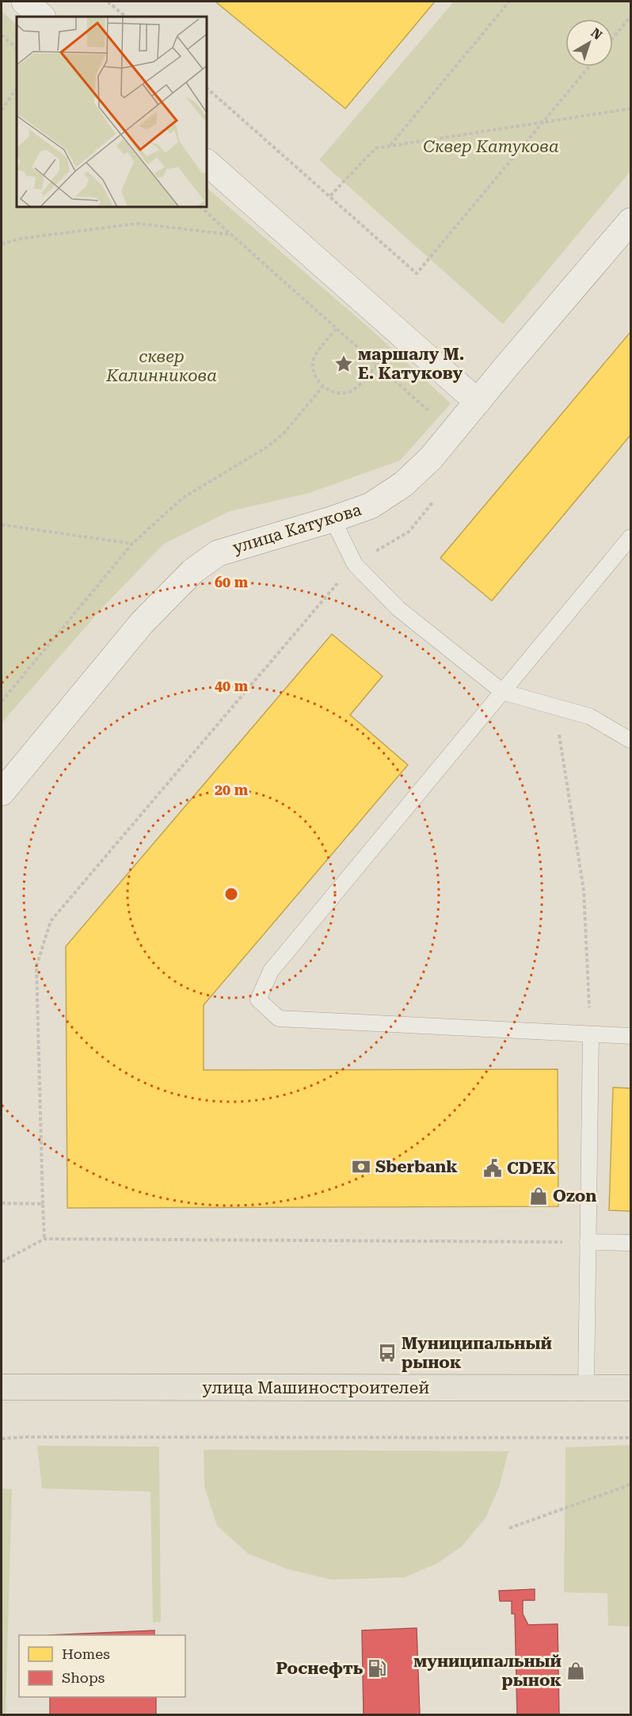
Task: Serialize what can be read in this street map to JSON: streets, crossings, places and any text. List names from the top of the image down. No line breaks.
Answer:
{"streets":{"main road":["улица Машиностроителей"],"street":["улица Катукова"]},"parks":["Сквер Катукова","сквер Калинникова"],"places":{"place":["маршалу М. Е. Катукову"],"bank":["Sberbank"],"public building":["CDEK"],"shop":["Ozon","муниципальный рынок"],"bus stop":["Муниципальный рынок"],"fuel station":["Роснефть"]},"legend":["Homes","Shops"],"north":"top right","rings":["60 m","40 m","20 m"]}
